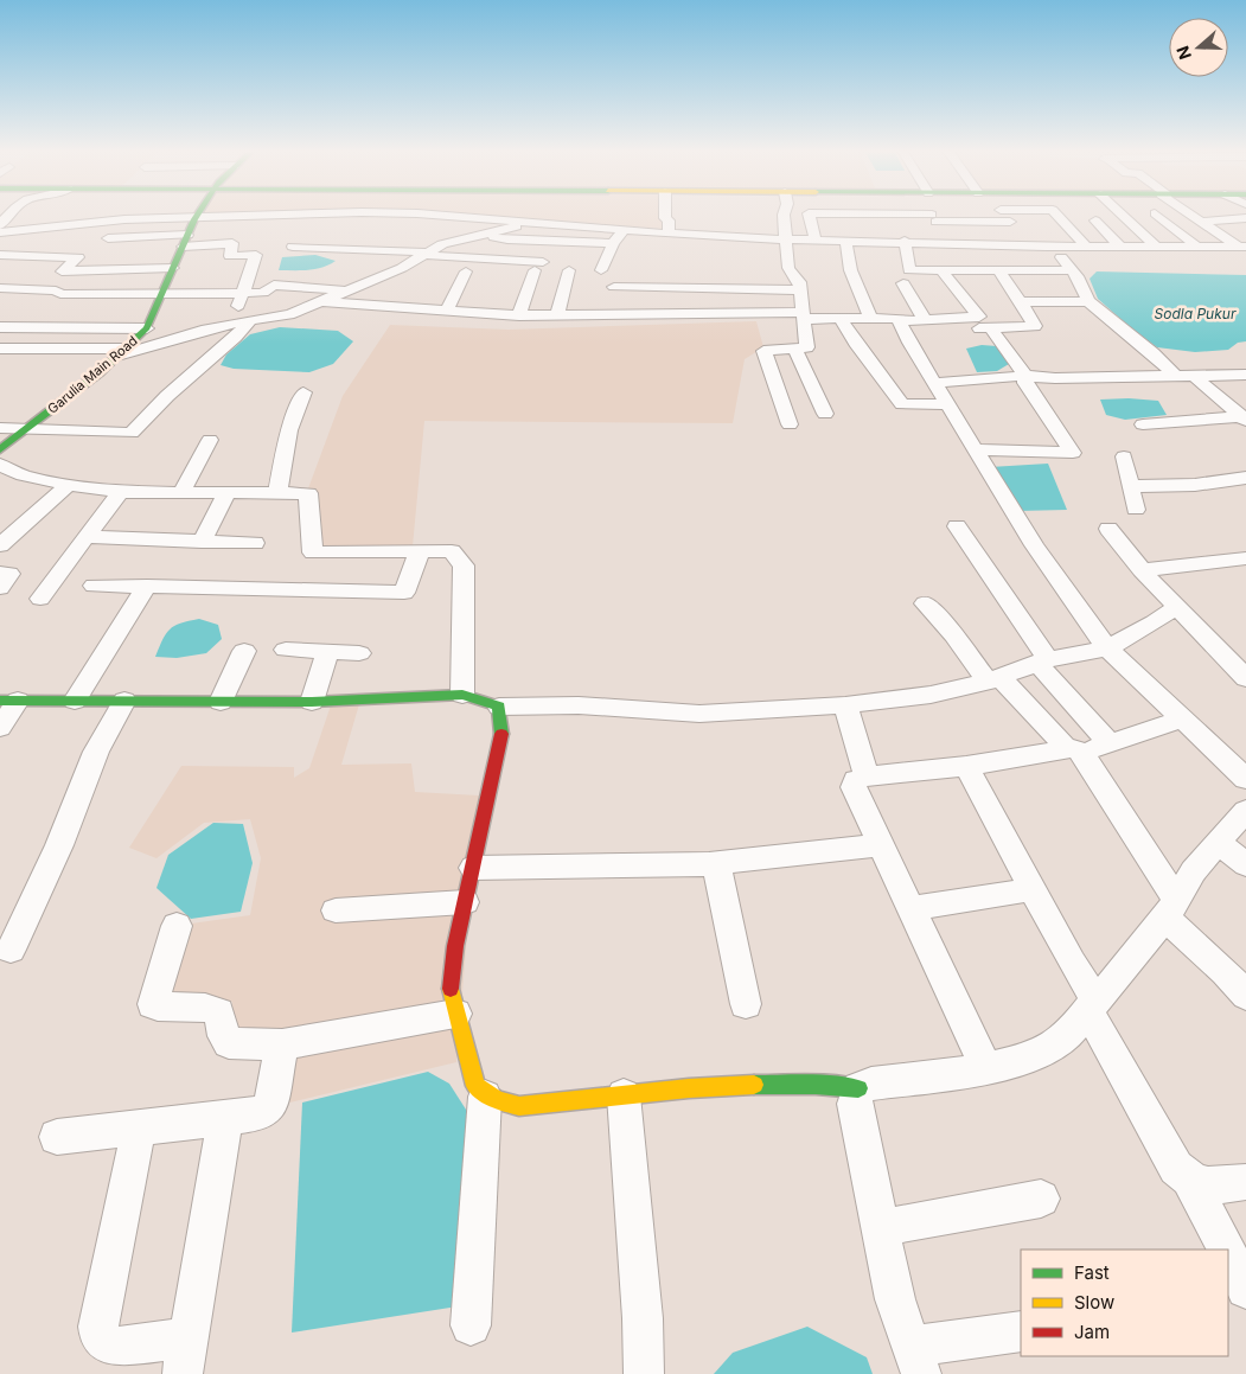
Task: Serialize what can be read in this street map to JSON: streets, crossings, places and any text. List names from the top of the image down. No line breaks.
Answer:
{"streets":{"main road":["Garulia Main Road"]},"water":["Sodla Pukur"],"legend":["Fast","Slow","Jam"],"north":"left"}
